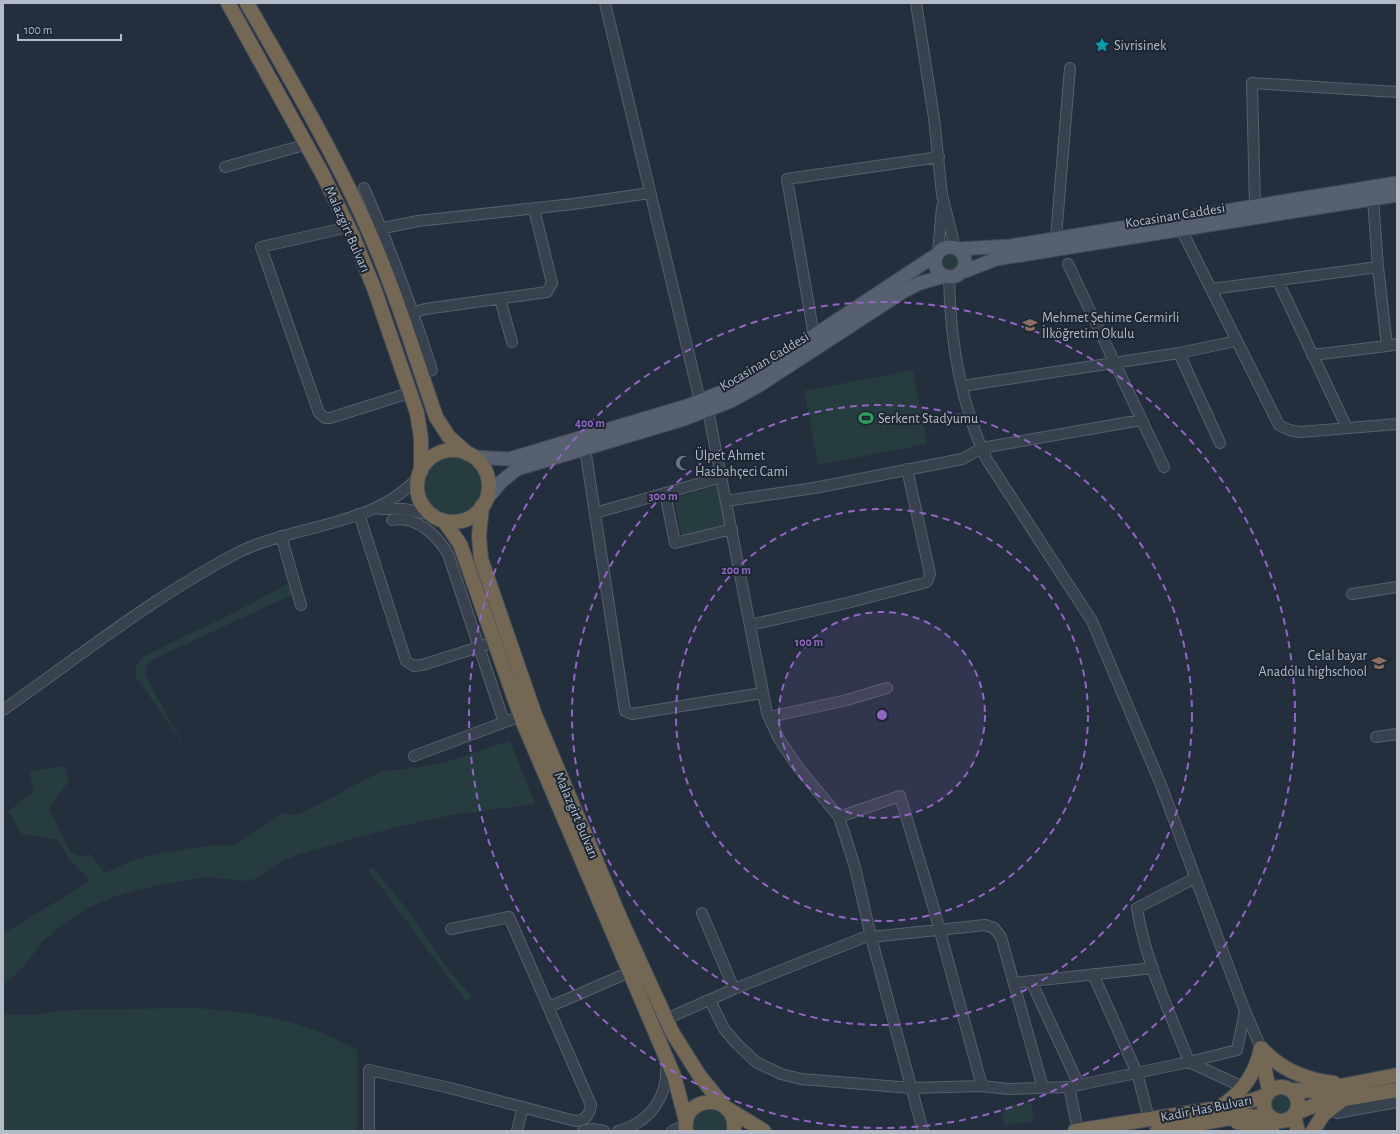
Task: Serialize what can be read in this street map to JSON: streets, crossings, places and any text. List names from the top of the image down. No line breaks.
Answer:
{"streets":{"highway":["Malazgirt Bulvarı","Kadir Has Bulvarı"],"main road":["Kocasinan Caddesi"]},"crossings":[["Kocasinan Caddesi","Malazgirt Bulvarı"]],"places":{"place":["Sivrisinek"],"school or university":["Mehmet Şehime Germirli İlköğretim Okulu","Celal bayar Anadolu highschool"],"sports":["Serkent Stadyumu"],"mosque":["Ülpet Ahmet Hasbahçeci Cami"]},"scale_bar":"100 m","rings":["400 m","300 m","200 m","100 m"]}
